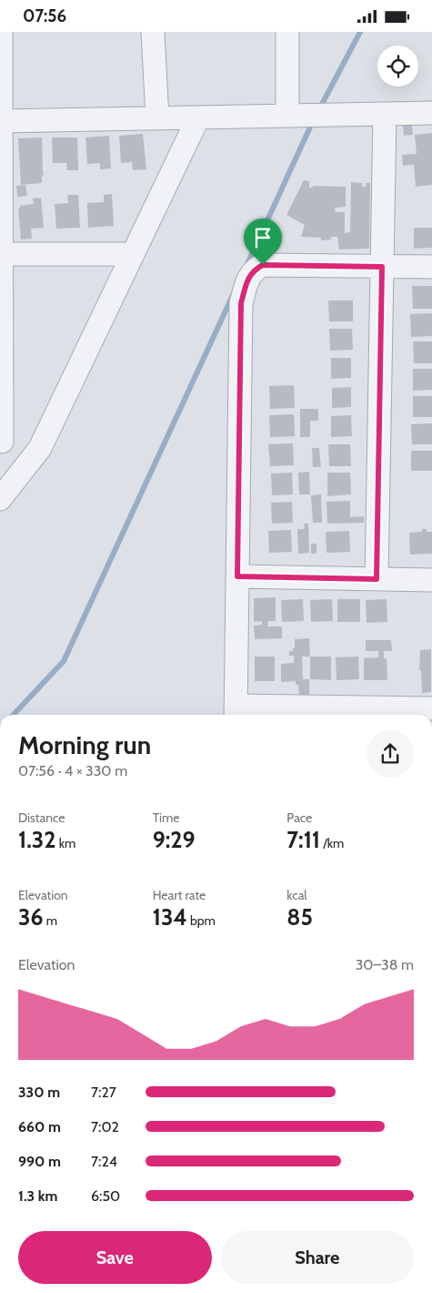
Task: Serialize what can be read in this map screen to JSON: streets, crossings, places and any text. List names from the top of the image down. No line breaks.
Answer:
{"page":{"status":"07:56","heading":["Morning run","07:56 · 4 × 330 m"],"stats":[["Distance","1.32 km"],["Time","9:29"],["Pace","7:11 /km"],["Elevation","36 m"],["Heart rate","134 bpm"],["kcal","85"]],"chart":["Elevation","30–38 m"],"list":[{"name":"330 m","note":"7:27"},{"name":"660 m","note":"7:02"},{"name":"990 m","note":"7:24"},{"name":"1.3 km","note":"6:50"}],"buttons":["Save","Share"]}}
